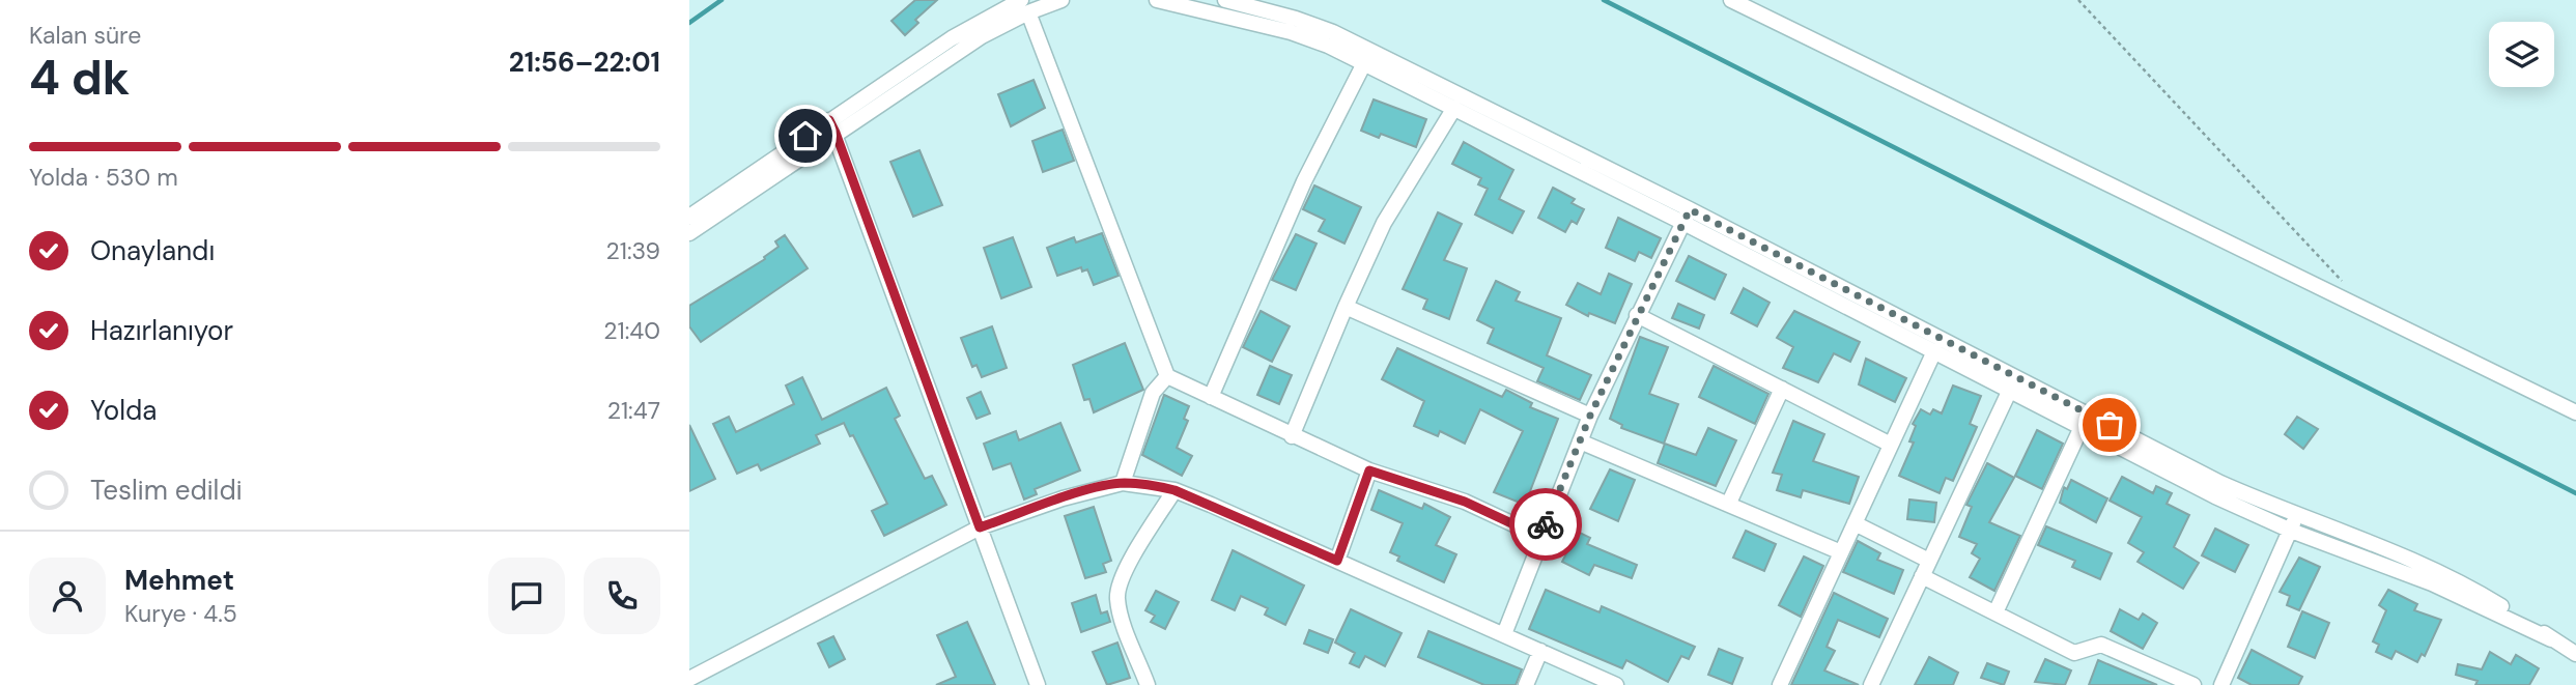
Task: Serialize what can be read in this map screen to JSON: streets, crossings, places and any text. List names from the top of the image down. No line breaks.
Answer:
{"page":{"heading":["4 dk","Kalan süre","21:56–22:01"],"panel":["Mehmet","Kurye · 4.5"],"bar":"Yolda · 530 m","list":[["Onaylandı","21:39"],["Hazırlanıyor","21:40"],["Yolda","21:47"],"Teslim edildi"]}}
